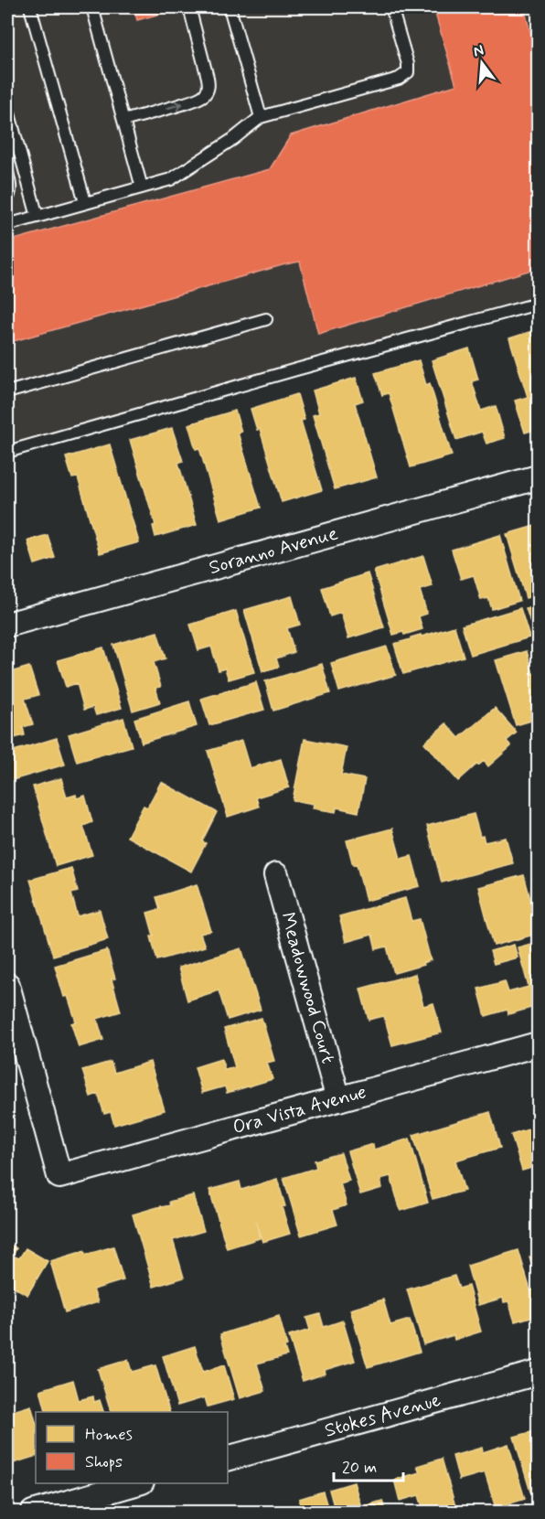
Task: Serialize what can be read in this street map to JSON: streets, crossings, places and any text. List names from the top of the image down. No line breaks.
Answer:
{"streets":{"street":["Soranno Avenue","Meadowwood Court","Ora Vista Avenue","Stokes Avenue"]},"crossings":[["Meadowwood Court","Ora Vista Avenue"]],"legend":["Homes","Shops"],"scale_bar":"20 m","north":"top"}
